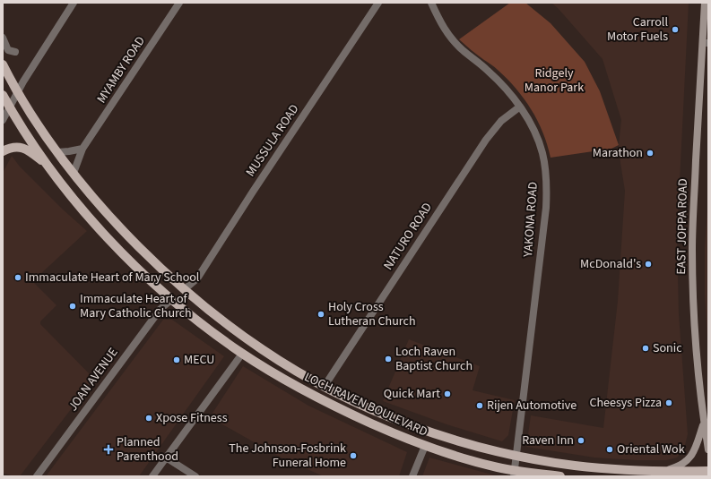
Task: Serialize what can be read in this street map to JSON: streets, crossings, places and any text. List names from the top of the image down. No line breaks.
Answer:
{"streets":{"main road":["EAST JOPPA ROAD","LOCH RAVEN BOULEVARD"],"street":["MYAMBY ROAD","MUSSULA ROAD","YAKONA ROAD","NATURO ROAD","JOAN AVENUE"]},"crossings":[["MYAMBY ROAD","LOCH RAVEN BOULEVARD"],["MUSSULA ROAD","LOCH RAVEN BOULEVARD"],["YAKONA ROAD","NATURO ROAD"],["YAKONA ROAD","LOCH RAVEN BOULEVARD"],["NATURO ROAD","LOCH RAVEN BOULEVARD"],["JOAN AVENUE","LOCH RAVEN BOULEVARD"]],"parks":["Ridgely Manor Park"],"places":{"other":["Carroll Motor Fuels","Marathon","McDonald's","Immaculate Heart of Mary School","Immaculate Heart of Mary Catholic Church","Holy Cross Lutheran Church","Sonic","Loch Raven Baptist Church","MECU","Quick Mart","Cheesys Pizza","Rijen Automotive","Xpose Fitness","Raven Inn","Oriental Wok","The Johnson-Fosbrink Funeral Home"],"health":["Planned Parenthood"]}}
